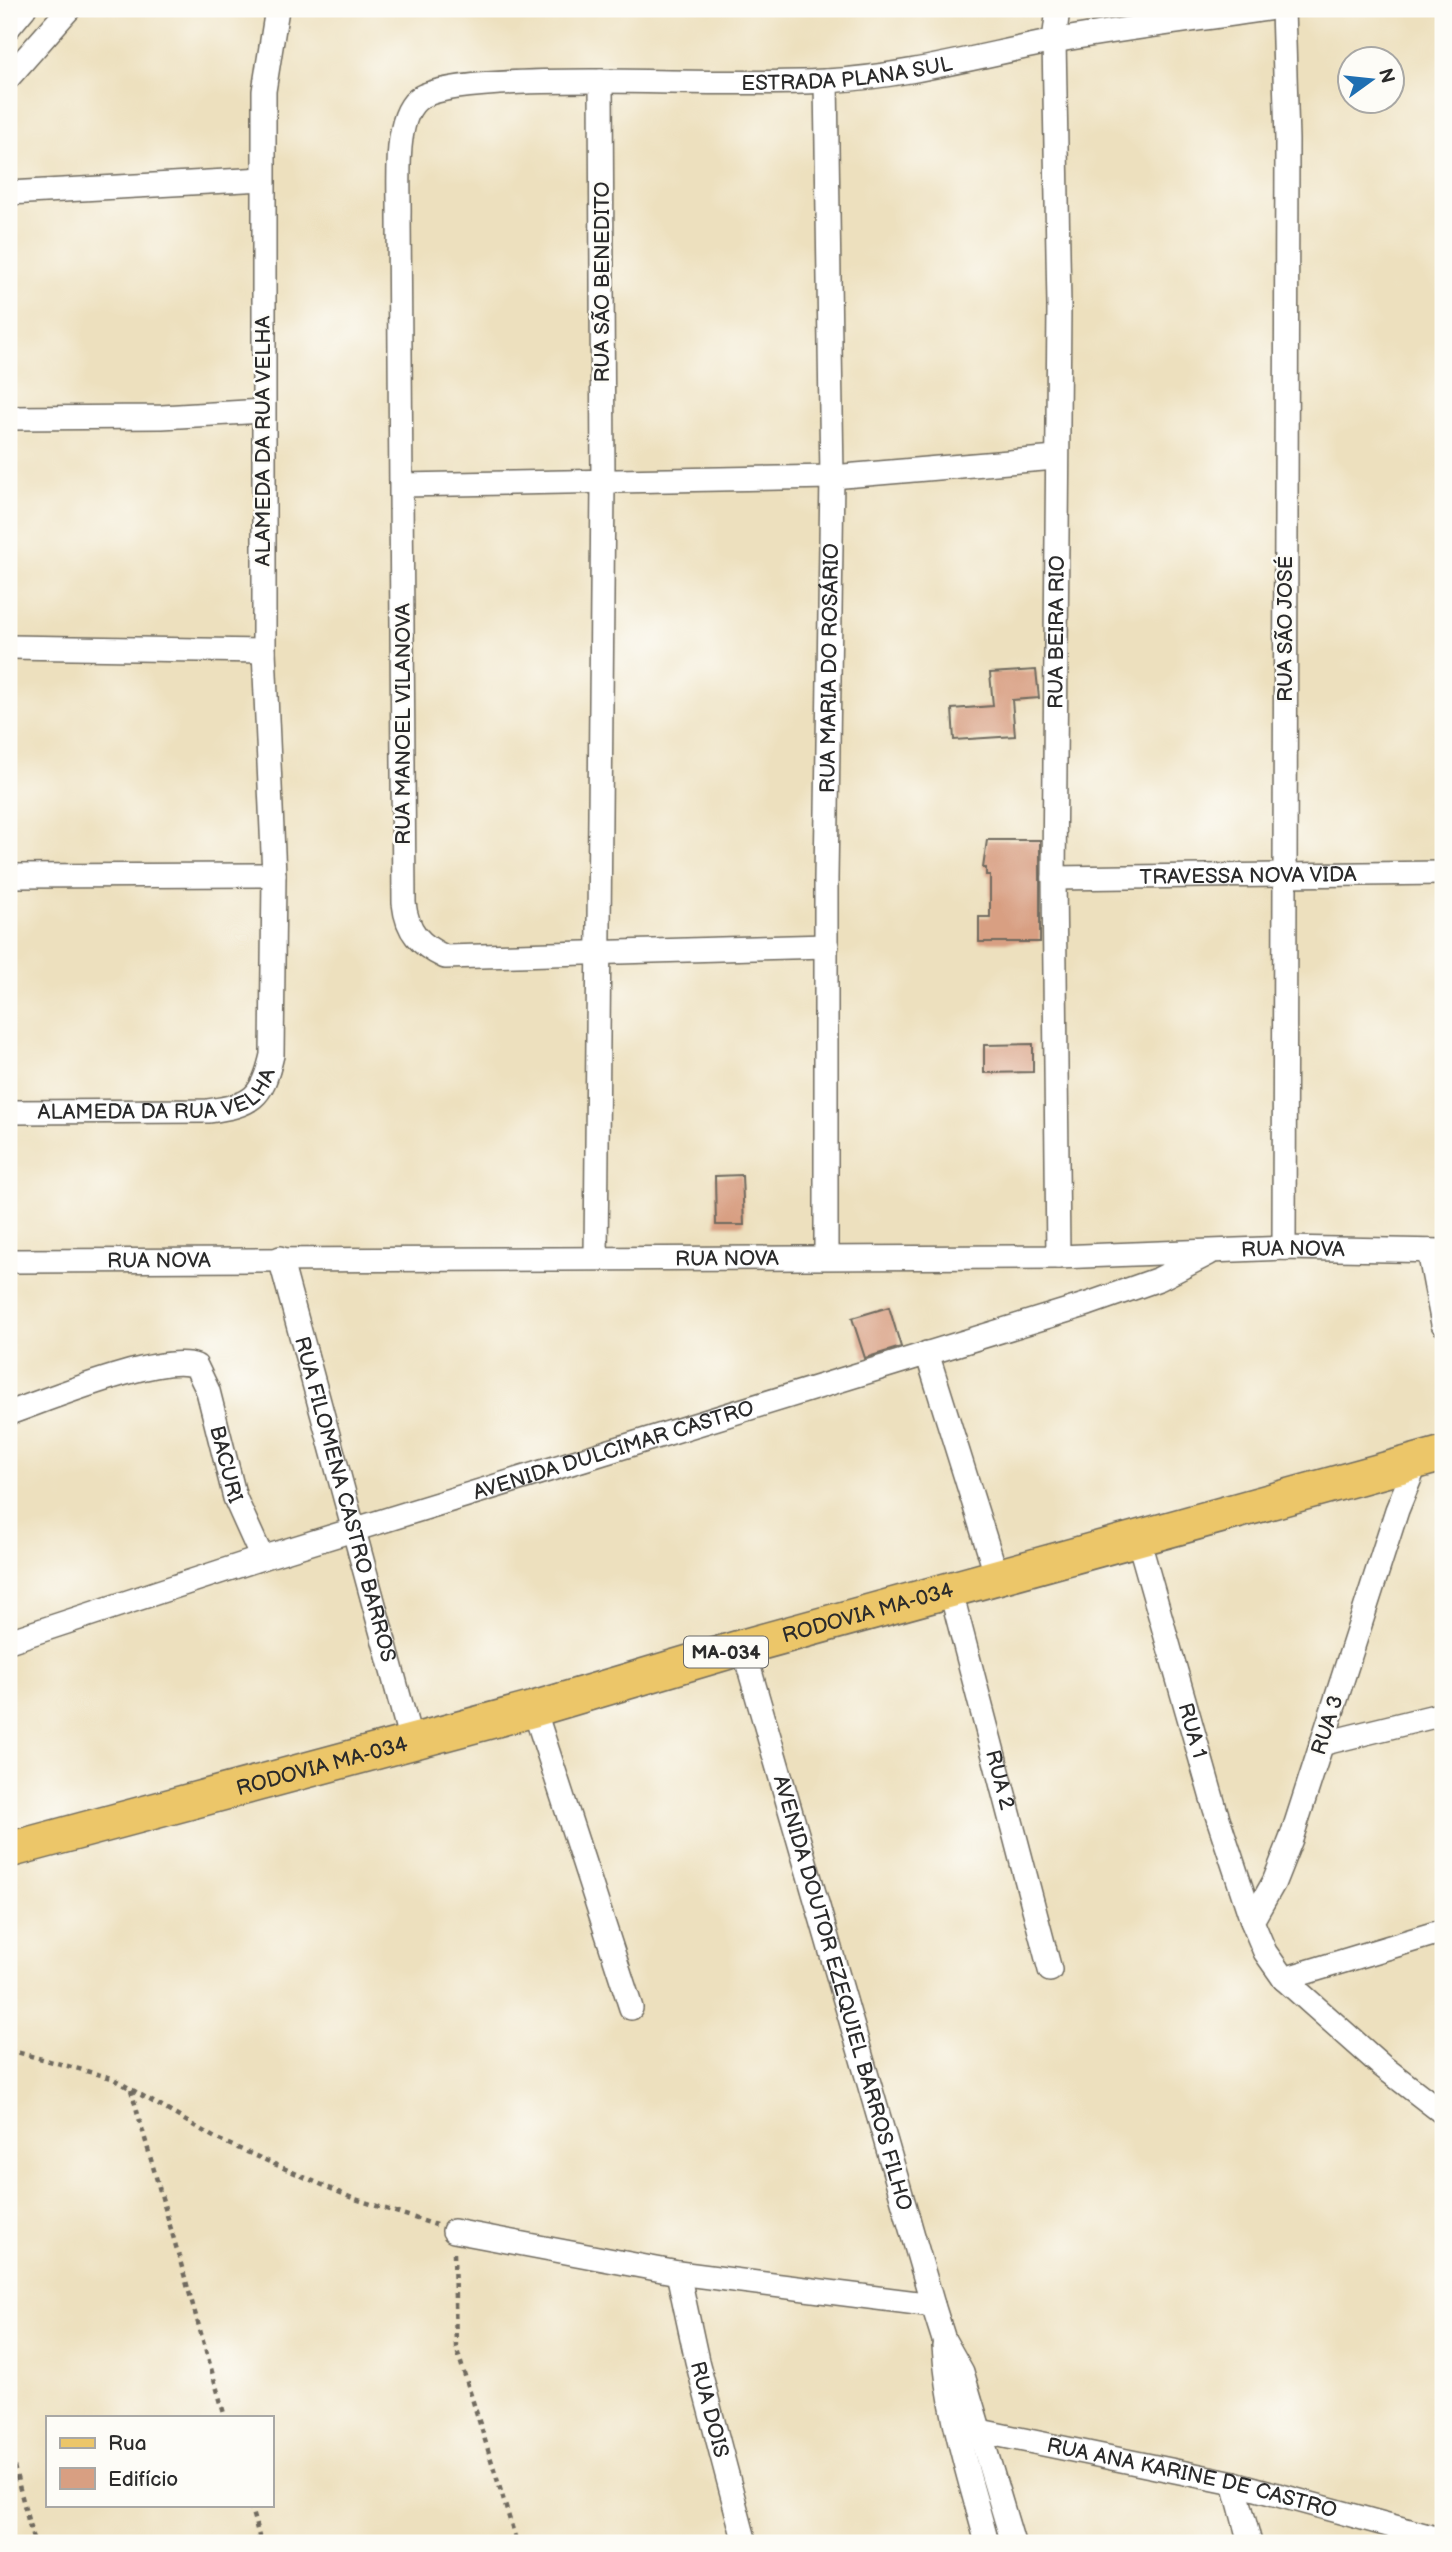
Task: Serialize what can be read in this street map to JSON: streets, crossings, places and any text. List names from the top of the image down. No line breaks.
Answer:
{"streets":{"main road":["RODOVIA MA-034","MA-034"],"street":["ESTRADA PLANA SUL","RUA SÃO BENEDITO","ALAMEDA DA RUA VELHA","RUA SÃO JOSÉ","RUA BEIRA RIO","RUA MARIA DO ROSÁRIO","RUA MANOEL VILANOVA","TRAVESSA NOVA VIDA","RUA NOVA","AVENIDA DULCIMAR CASTRO","BACURI","RUA FILOMENA CASTRO BARROS","RUA 3","RUA 1","RUA 2","AVENIDA DOUTOR EZEQUIEL BARROS FILHO","RUA DOIS","RUA ANA KARINE DE CASTRO"]},"crossings":[["ESTRADA PLANA SUL","RUA SÃO BENEDITO"],["ESTRADA PLANA SUL","RUA BEIRA RIO"],["ESTRADA PLANA SUL","RUA MARIA DO ROSÁRIO"],["ESTRADA PLANA SUL","RUA MANOEL VILANOVA"],["RUA SÃO BENEDITO","RUA MANOEL VILANOVA"],["RUA SÃO BENEDITO","RUA NOVA"],["RUA SÃO JOSÉ","TRAVESSA NOVA VIDA"],["RUA SÃO JOSÉ","RUA NOVA"],["RUA BEIRA RIO","TRAVESSA NOVA VIDA"],["RUA BEIRA RIO","RUA NOVA"],["RUA MARIA DO ROSÁRIO","RUA MANOEL VILANOVA"],["RUA MARIA DO ROSÁRIO","RUA NOVA"],["RUA NOVA","AVENIDA DULCIMAR CASTRO"],["RUA NOVA","RUA FILOMENA CASTRO BARROS"],["AVENIDA DULCIMAR CASTRO","BACURI"],["AVENIDA DULCIMAR CASTRO","RUA FILOMENA CASTRO BARROS"],["RUA FILOMENA CASTRO BARROS","RODOVIA MA-034"],["RODOVIA MA-034","RUA 3"],["RODOVIA MA-034","RUA 1"],["RODOVIA MA-034","RUA 2"],["RODOVIA MA-034","AVENIDA DOUTOR EZEQUIEL BARROS FILHO"],["RUA 3","RUA 1"],["AVENIDA DOUTOR EZEQUIEL BARROS FILHO","RUA ANA KARINE DE CASTRO"]],"legend":["Rua","Edifício"],"north":"right"}
